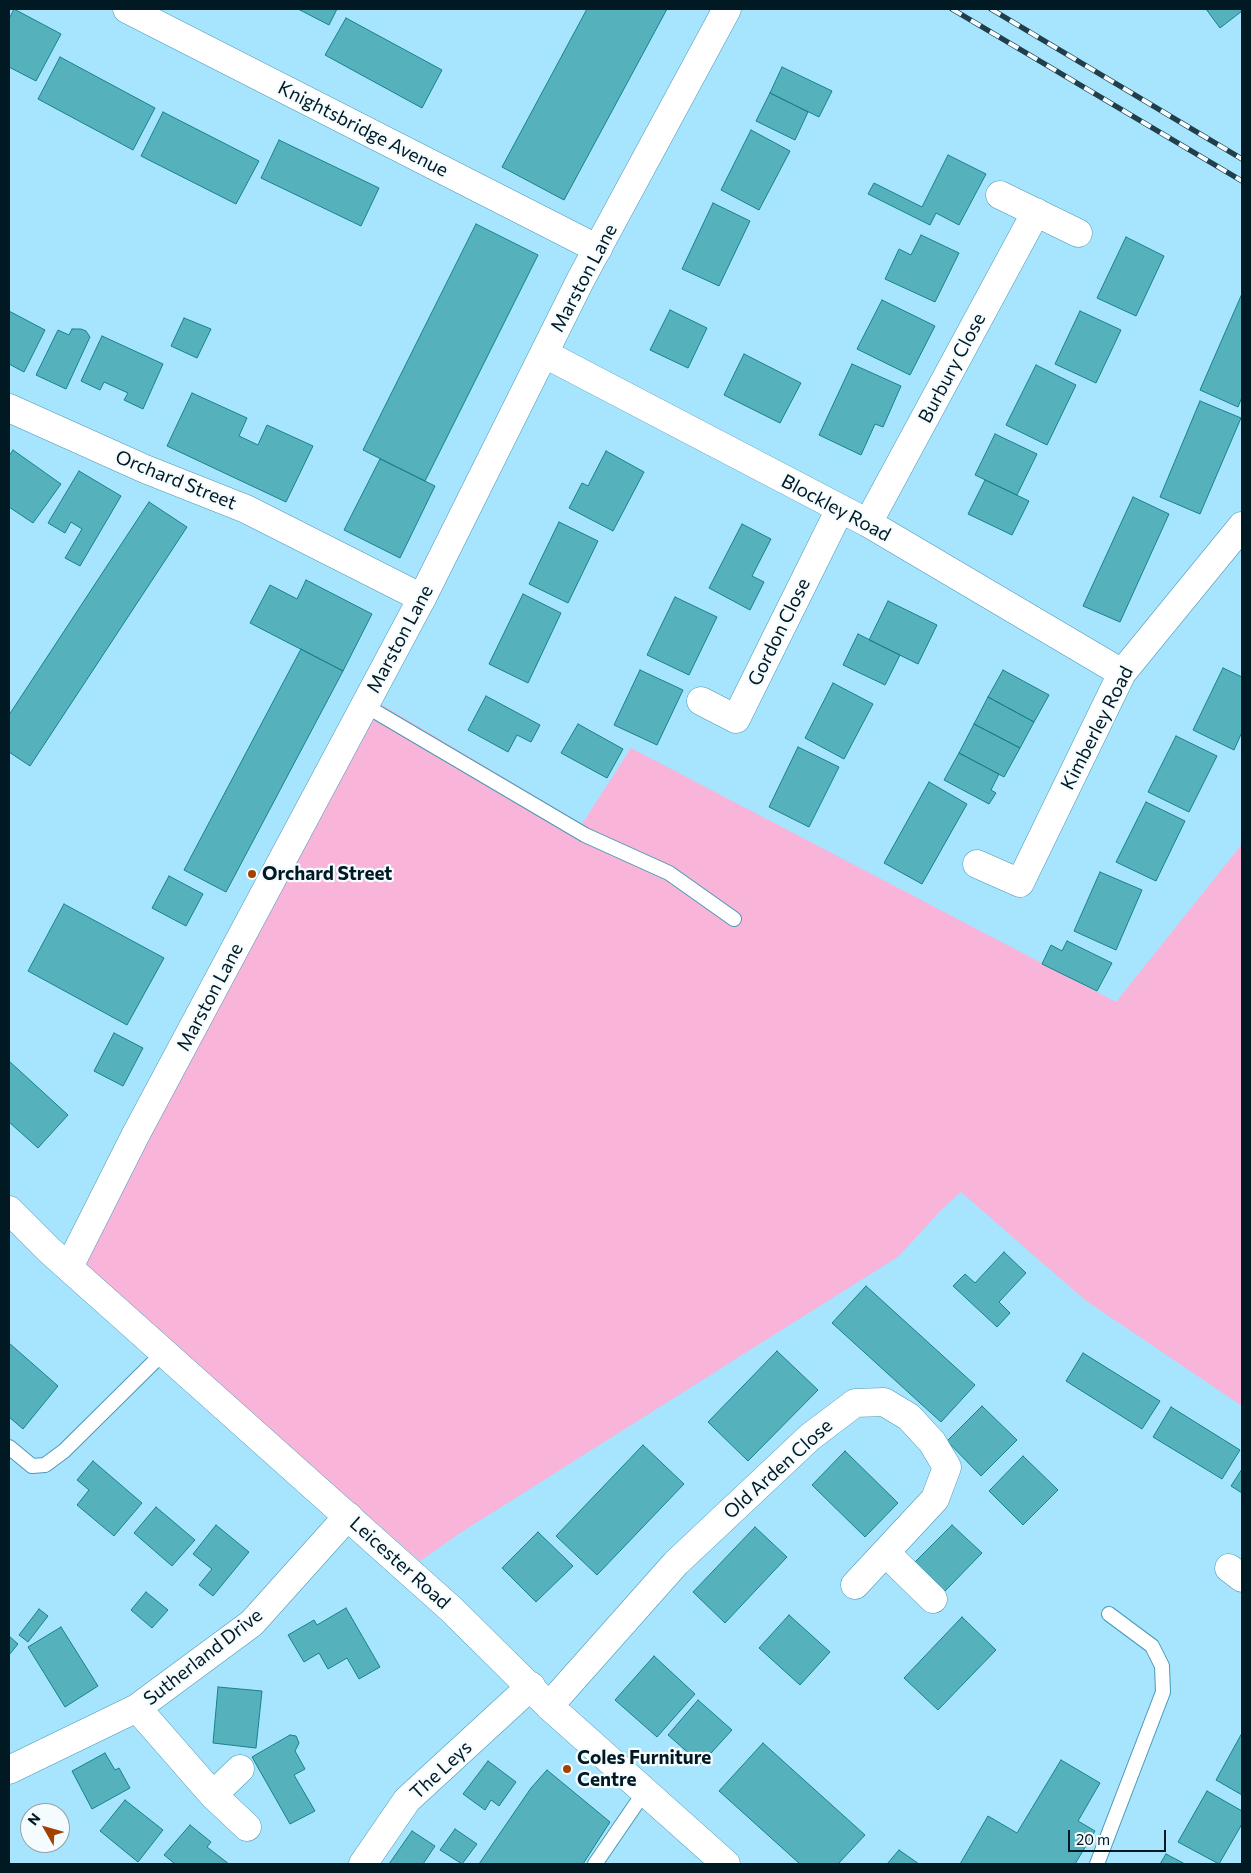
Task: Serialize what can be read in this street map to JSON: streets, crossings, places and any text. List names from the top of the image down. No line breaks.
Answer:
{"streets":{"street":["Knightsbridge Avenue","Marston Lane","Burbury Close","Orchard Street","Blockley Road","Gordon Close","Kimberley Road","Old Arden Close","Leicester Road","Sutherland Drive","The Leys"]},"crossings":[["Knightsbridge Avenue","Marston Lane"],["Marston Lane","Orchard Street"],["Marston Lane","Blockley Road"],["Marston Lane","Leicester Road"],["Burbury Close","Blockley Road"],["Blockley Road","Gordon Close"],["Blockley Road","Kimberley Road"],["Old Arden Close","Leicester Road"],["Leicester Road","Sutherland Drive"],["Leicester Road","The Leys"]],"places":["Orchard Street","Coles Furniture Centre"],"scale_bar":"20 m","north":"top left"}
